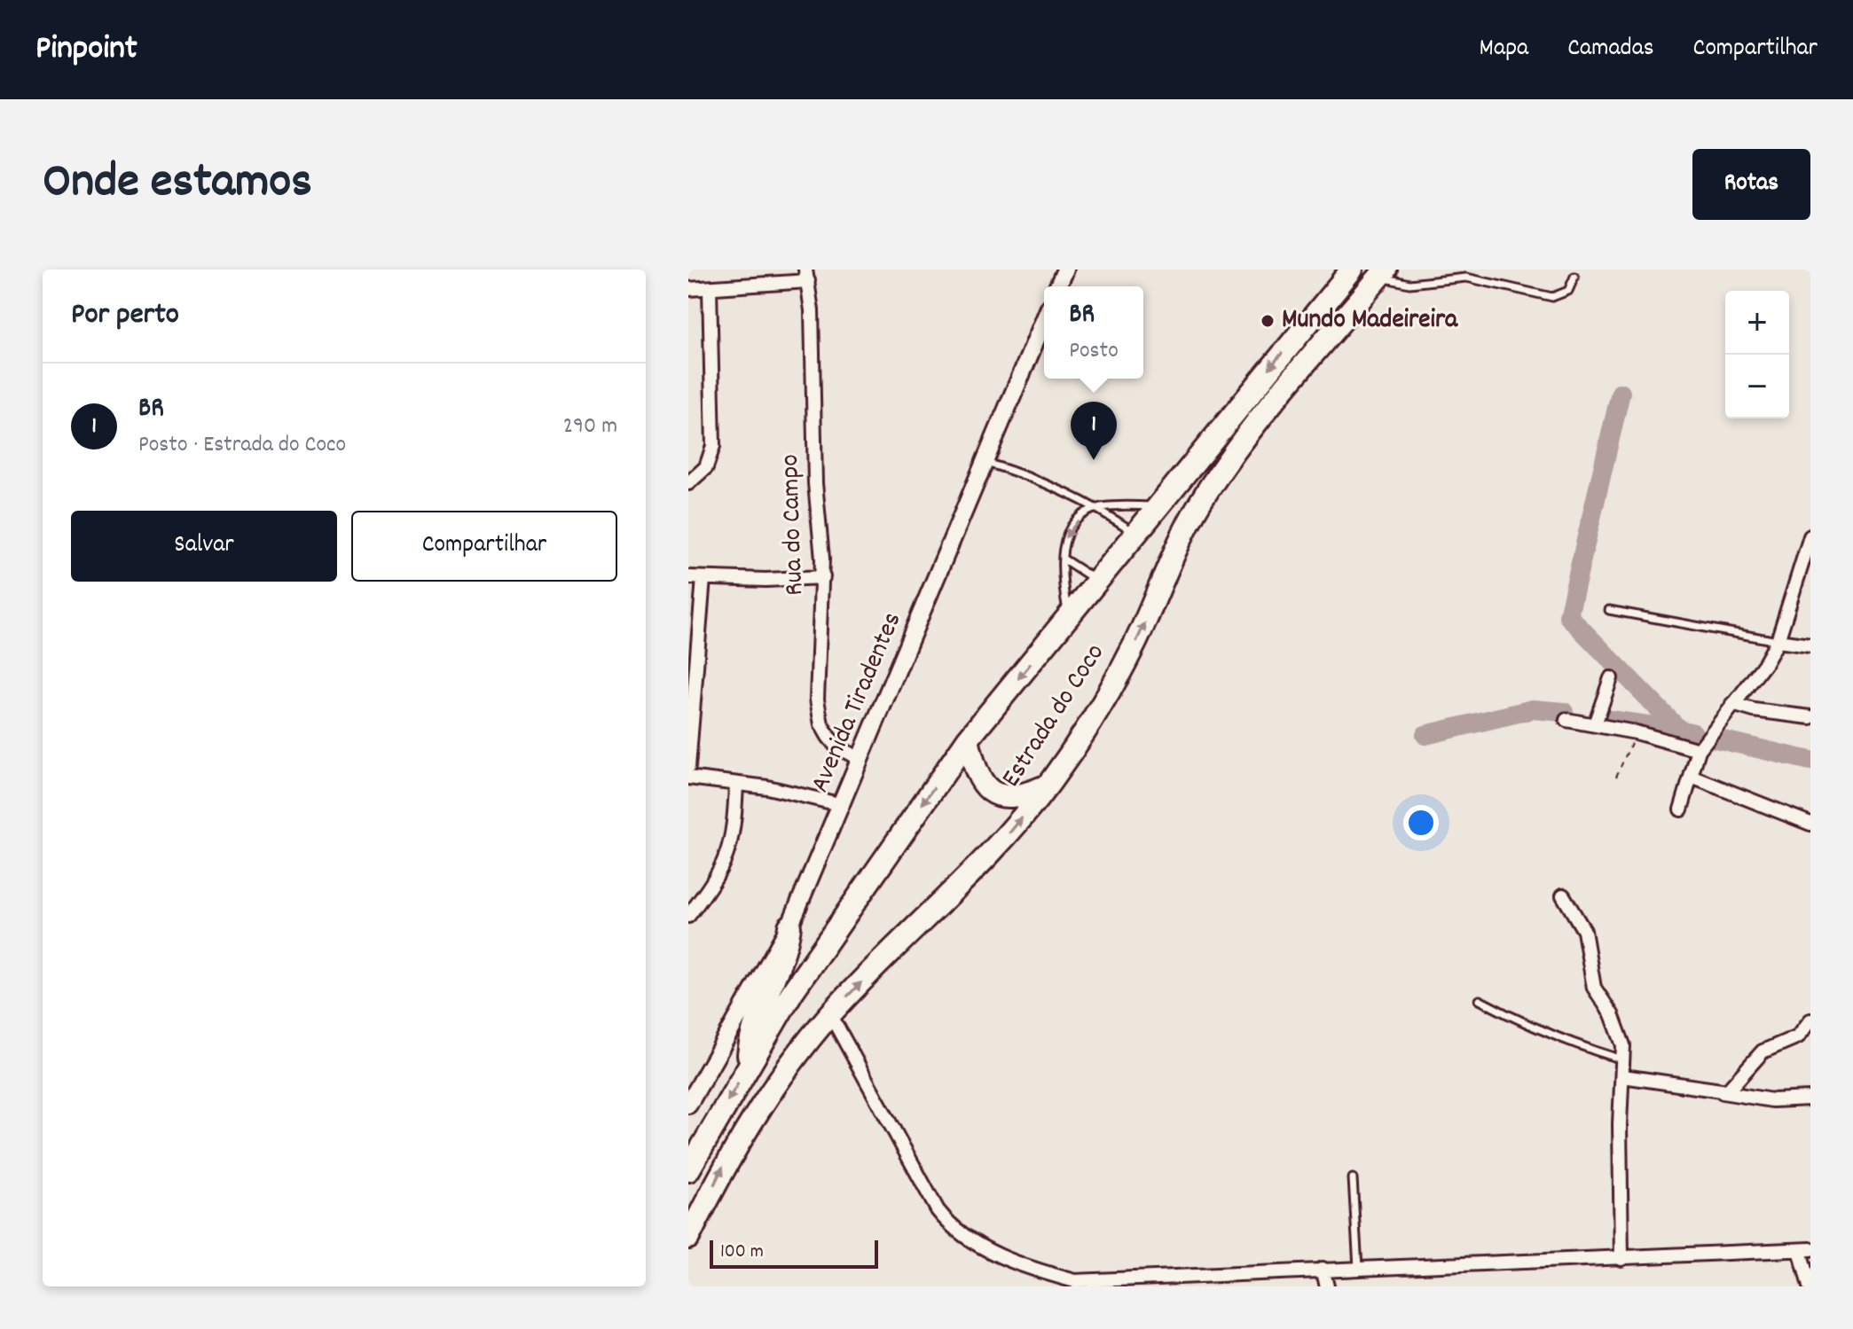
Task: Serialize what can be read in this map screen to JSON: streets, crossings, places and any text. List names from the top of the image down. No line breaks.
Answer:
{"streets":{"highway":["Estrada do Coco"],"street":["Rua do Campo","Avenida Tiradentes"]},"crossings":[["Rua do Campo","Avenida Tiradentes"]],"places":["Mundo Madeireira"],"scale_bar":"100 m","page":{"header":"Pinpoint","nav":["Mapa","Camadas","Compartilhar"],"title":"Onde estamos","buttons":["Rotas",["Salvar","Compartilhar"]],"heading":"Por perto","popup":["BR","Posto"],"map_buttons":["+","−"],"list":[{"mark":"1","name":"BR","note":"Posto · Estrada do Coco","value":"290 m"}],"pins":"1","scale":"100 m"}}
